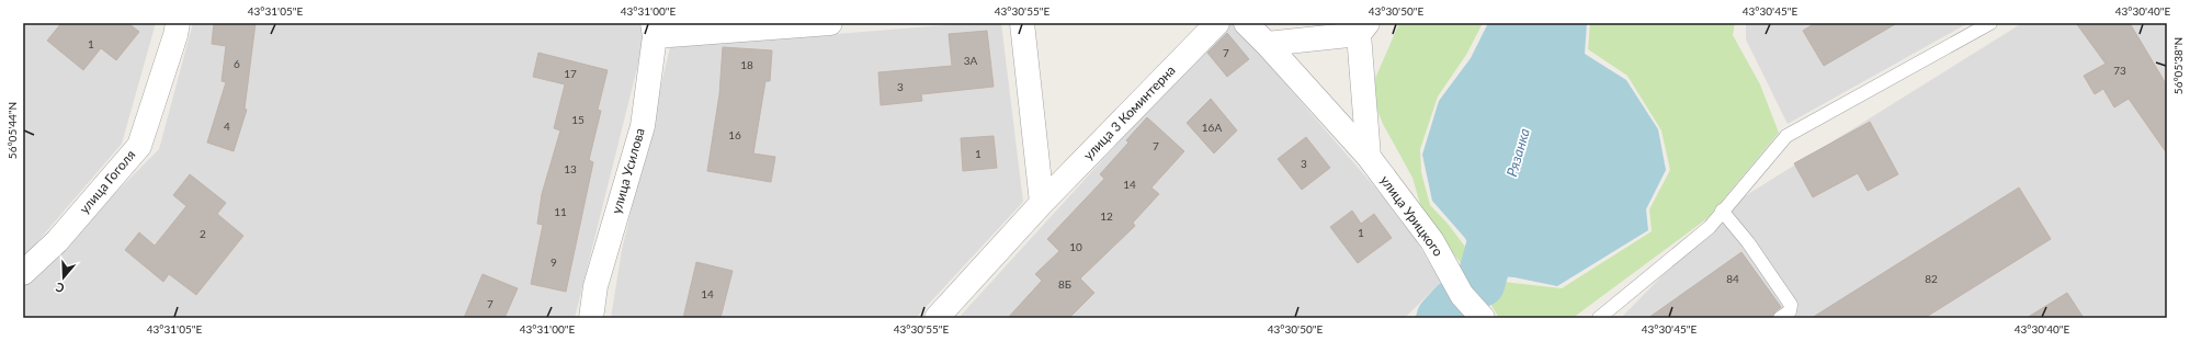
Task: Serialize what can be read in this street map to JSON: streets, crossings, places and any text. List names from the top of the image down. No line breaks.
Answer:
{"streets":{"street":["улица 3 Коминтерна","улица Усилова","улица Гоголя","улица Урицкого"]},"water":["Рязанка"],"house_numbers":["1","7","3А","6","18","73","17","3","15","4","16А","16","7","1","3","13","14","11","12","1","2","10","9","84","82","8Б","14","7"],"north":"bottom","coordinates":["43°31'05\"E","43°31'00\"E","43°30'55\"E","43°30'50\"E","43°30'45\"E","43°30'40\"E","56°05'38\"N","56°05'44\"N"]}
